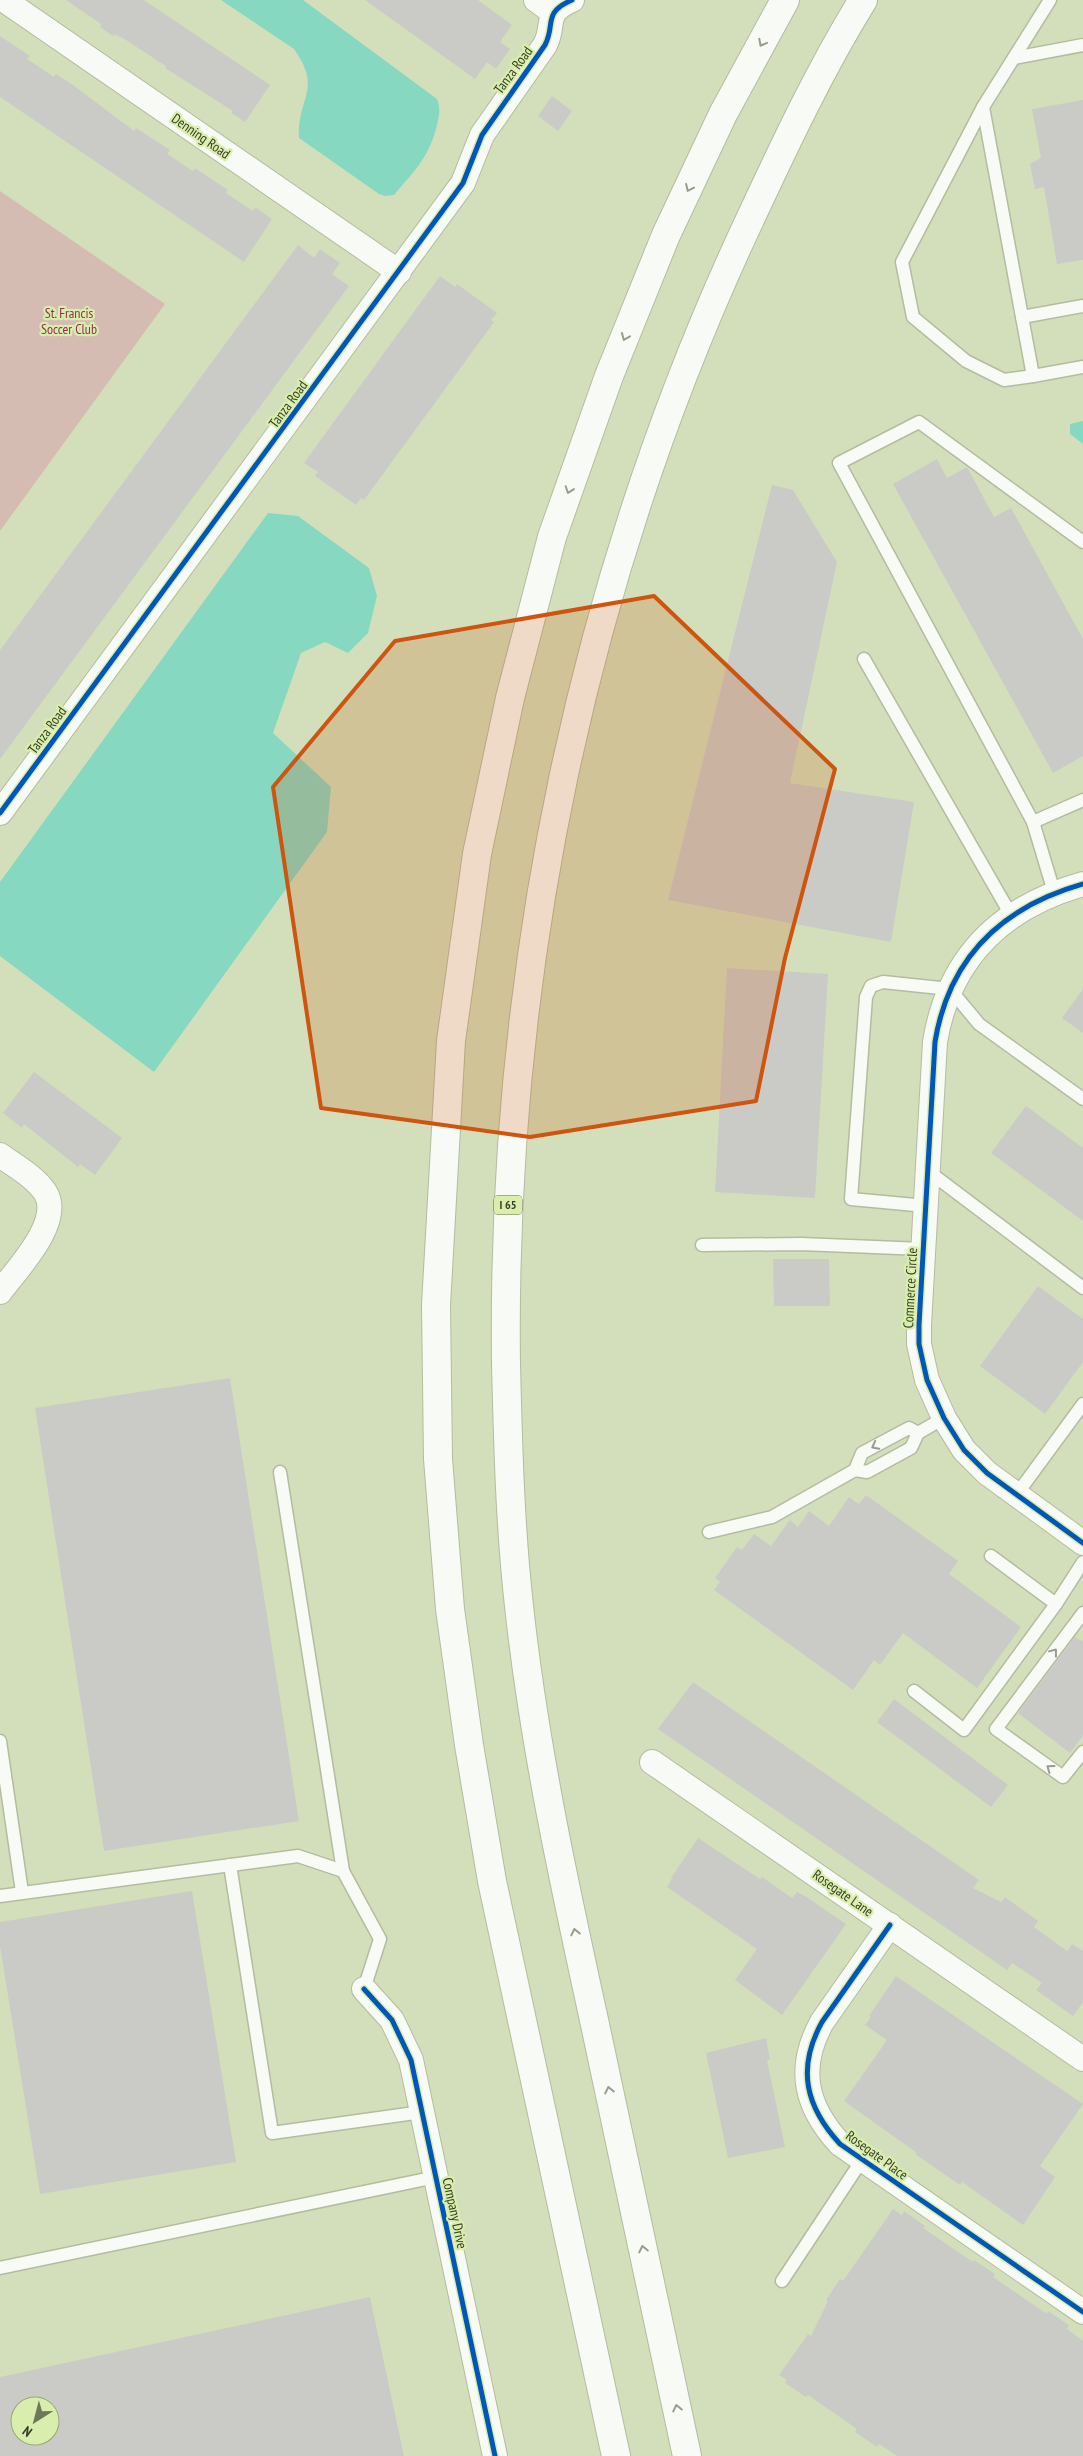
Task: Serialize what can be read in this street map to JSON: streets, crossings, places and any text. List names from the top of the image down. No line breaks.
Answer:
{"streets":{"highway":["I 65"],"street":["Tanza Road","Denning Road","Commerce Circle","Rosegate Lane","Rosegate Place","Company Drive"]},"crossings":[["Tanza Road","Denning Road"],["Rosegate Lane","Rosegate Place"]],"parks":["St. Francis Soccer Club"],"north":"bottom left"}
